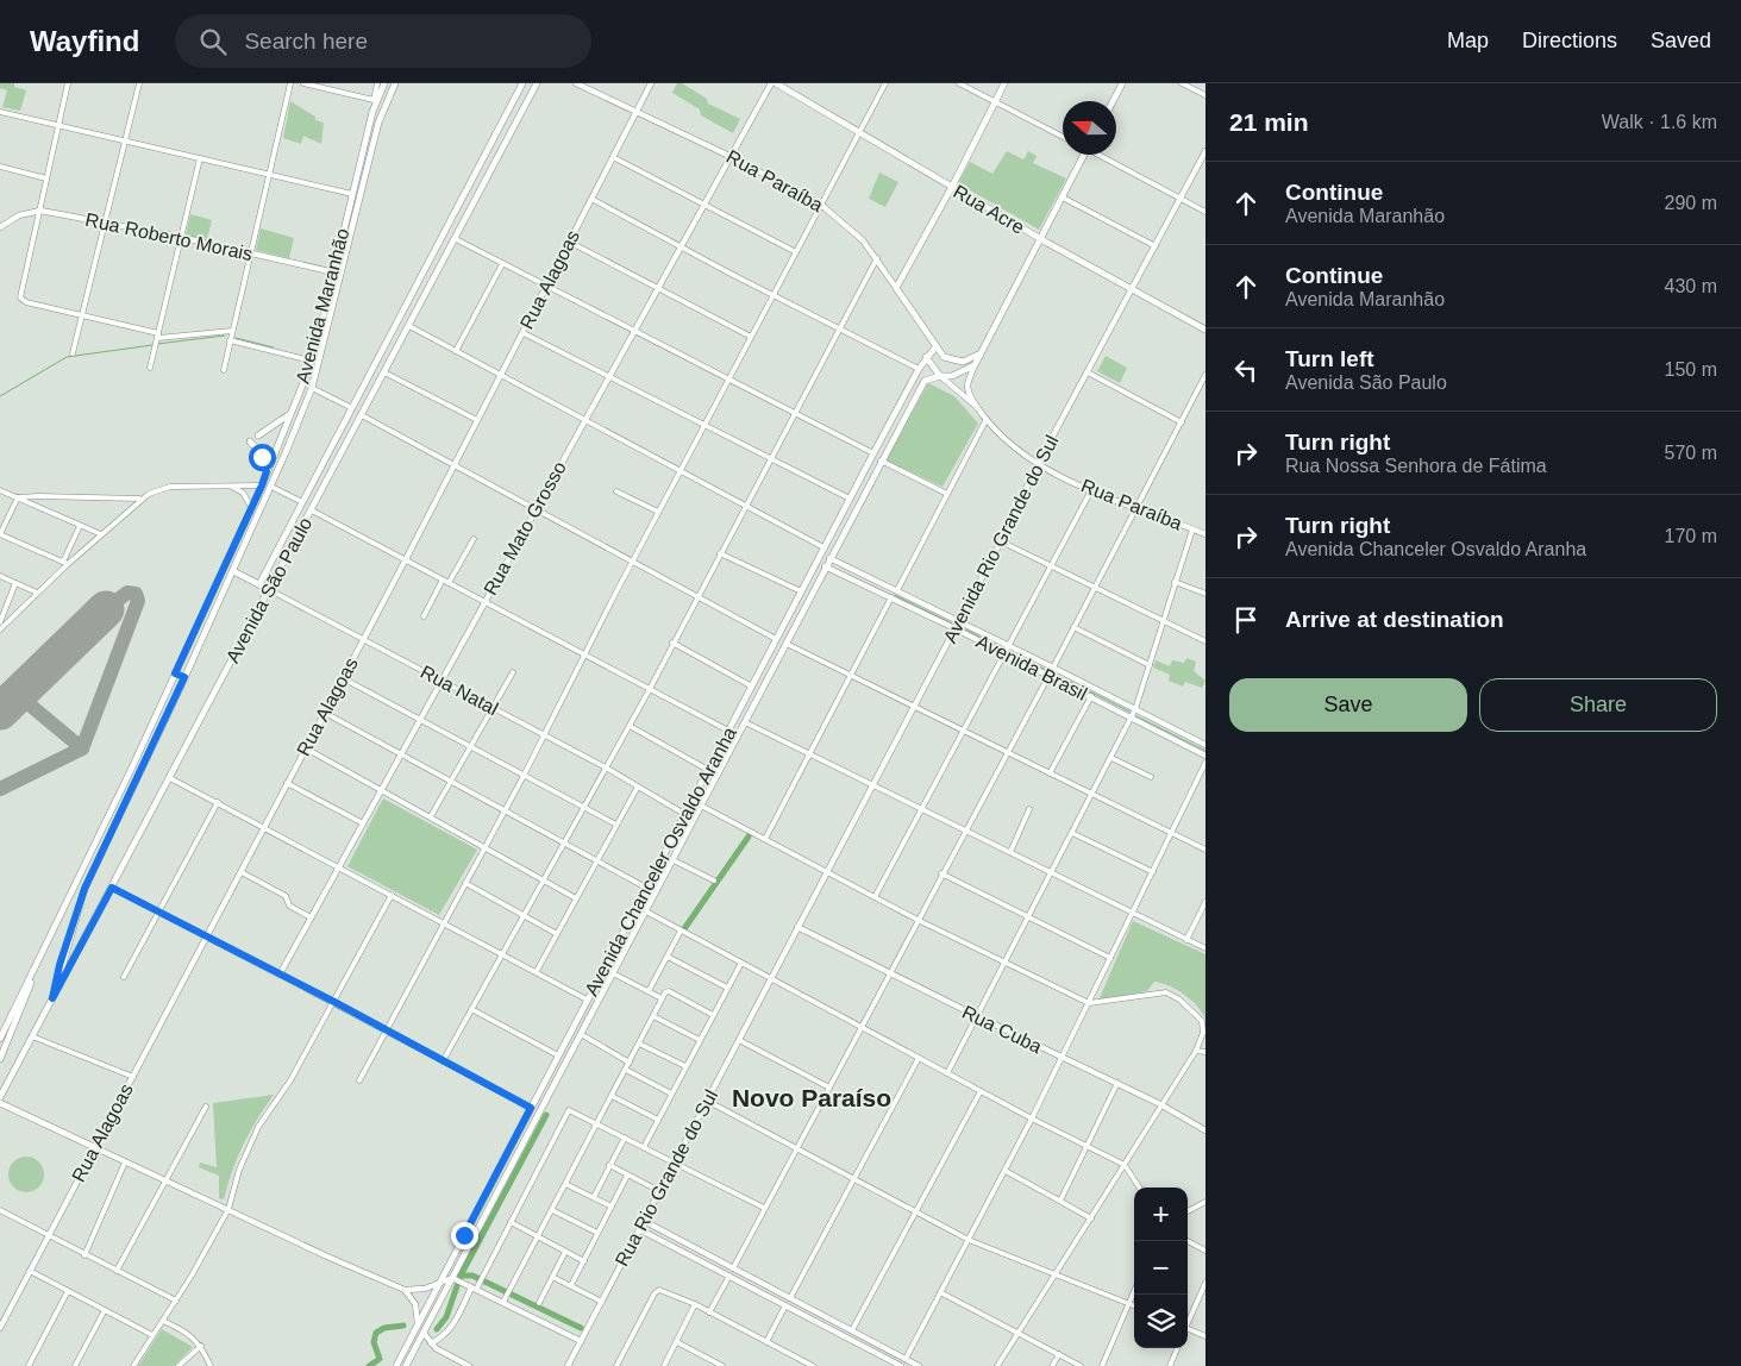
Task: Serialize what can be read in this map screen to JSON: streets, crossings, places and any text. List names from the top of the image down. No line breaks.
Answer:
{"streets":{"main road":["Rua Paraíba","Rua Acre","Avenida Maranhão","Avenida São Paulo","Rua Natal","Avenida Chanceler Osvaldo Aranha"],"street":["Rua Roberto Morais","Rua Alagoas","Rua Mato Grosso","Avenida Rio Grande do Sul","Avenida Brasil","Rua Cuba","Rua Rio Grande do Sul"]},"crossings":[["Rua Paraíba","Rua Alagoas"],["Rua Paraíba","Rua Mato Grosso"],["Rua Paraíba","Avenida Rio Grande do Sul"],["Rua Paraíba","Avenida Chanceler Osvaldo Aranha"],["Rua Acre","Avenida Rio Grande do Sul"],["Rua Roberto Morais","Avenida Maranhão"],["Rua Alagoas","Rua Natal"],["Avenida Maranhão","Avenida São Paulo"],["Avenida Maranhão","Rua Natal"],["Rua Mato Grosso","Rua Natal"],["Avenida Rio Grande do Sul","Avenida Brasil"],["Avenida Rio Grande do Sul","Rua Cuba"],["Avenida Rio Grande do Sul","Rua Rio Grande do Sul"],["Avenida São Paulo","Rua Natal"],["Avenida Brasil","Avenida Chanceler Osvaldo Aranha"],["Rua Natal","Avenida Chanceler Osvaldo Aranha"],["Rua Cuba","Rua Rio Grande do Sul"]],"districts":["Novo Paraíso"],"north":"left","page":{"header":"Wayfind","search":"Search here","nav":["Map","Directions","Saved"],"heading":["21 min","Walk · 1.6 km"],"list":[["Continue","Avenida Maranhão","290 m"],["Continue","Avenida Maranhão","430 m"],["Turn left","Avenida São Paulo","150 m"],["Turn right","Rua Nossa Senhora de Fátima","570 m"],["Turn right","Avenida Chanceler Osvaldo Aranha","170 m"],"Arrive at destination"],"buttons":["Save","Share"],"map_buttons":["+","−"]}}
